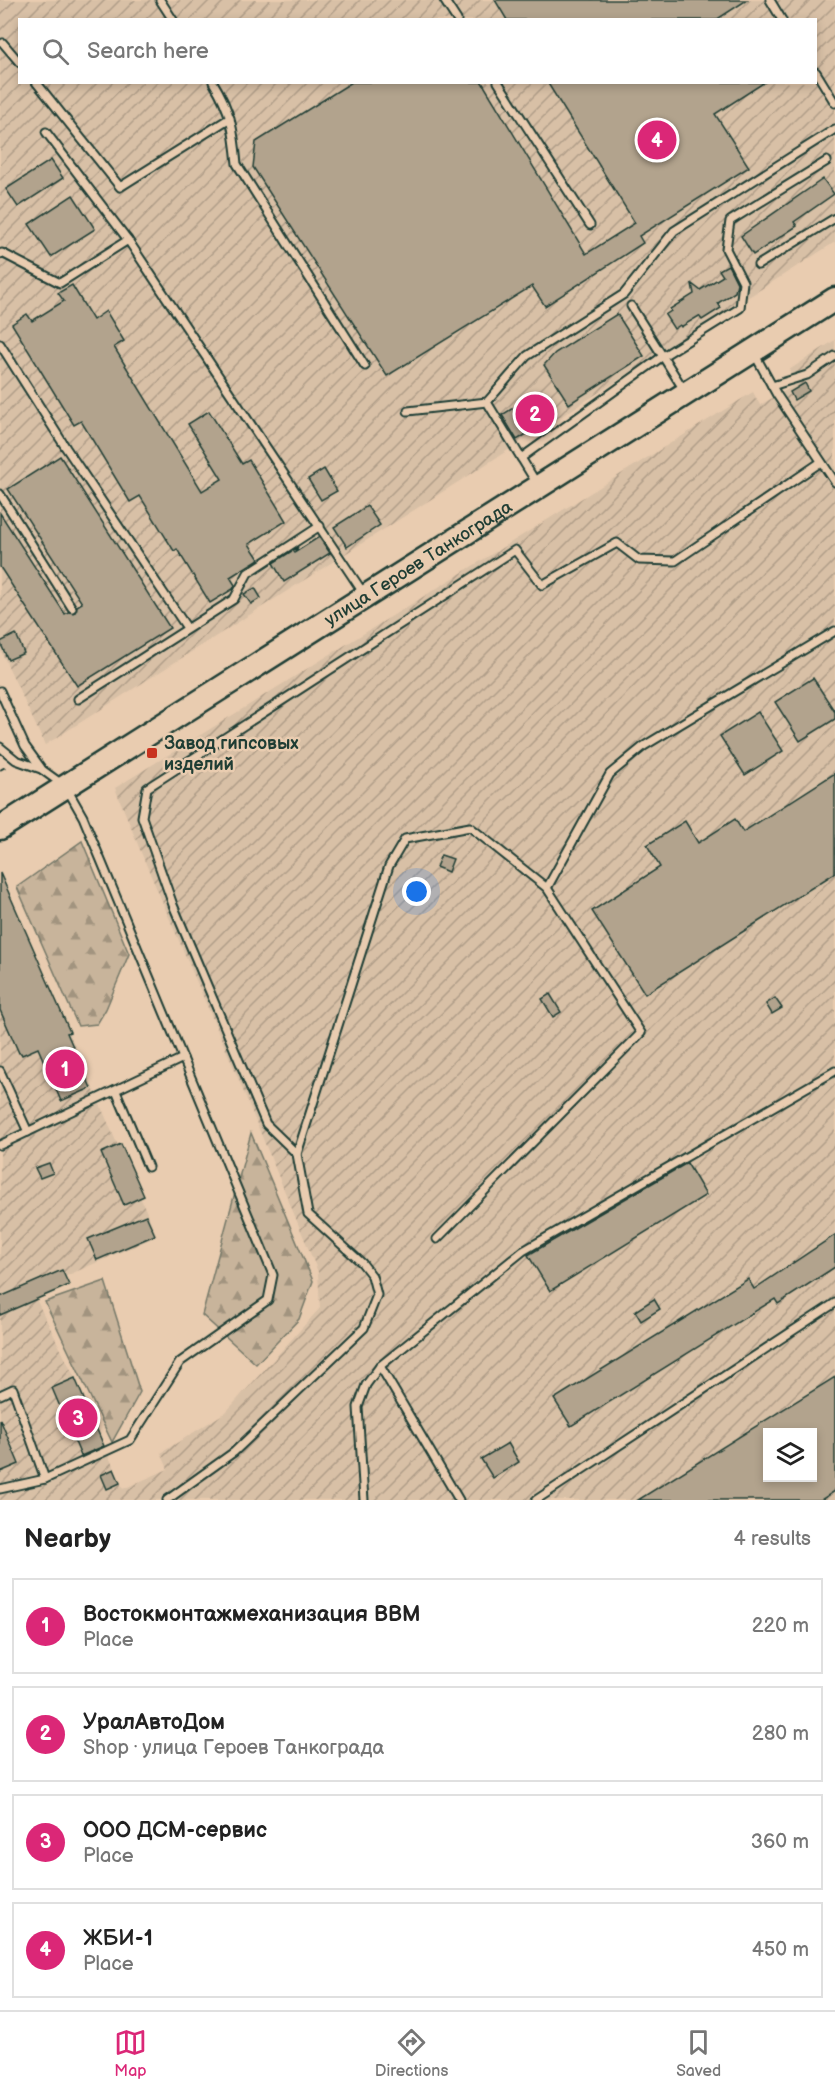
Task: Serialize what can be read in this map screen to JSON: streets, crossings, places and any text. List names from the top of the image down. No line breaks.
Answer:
{"streets":{"main road":["улица Героев Танкограда"]},"places":{"transit":["Завод гипсовых изделий"]},"page":{"search":"Search here","pins":["4","2","1","3"],"heading":["Nearby","4 results"],"list":[{"mark":"1","name":"Востокмонтажмеханизация ВВМ","note":"Place","value":"220 m"},{"mark":"2","name":"УралАвтоДом","note":"Shop · улица Героев Танкограда","value":"280 m"},{"mark":"3","name":"ООО ДСМ-сервис","note":"Place","value":"360 m"},{"mark":"4","name":"ЖБИ-1","note":"Place","value":"450 m"}],"nav":["Map","Directions","Saved"]}}
